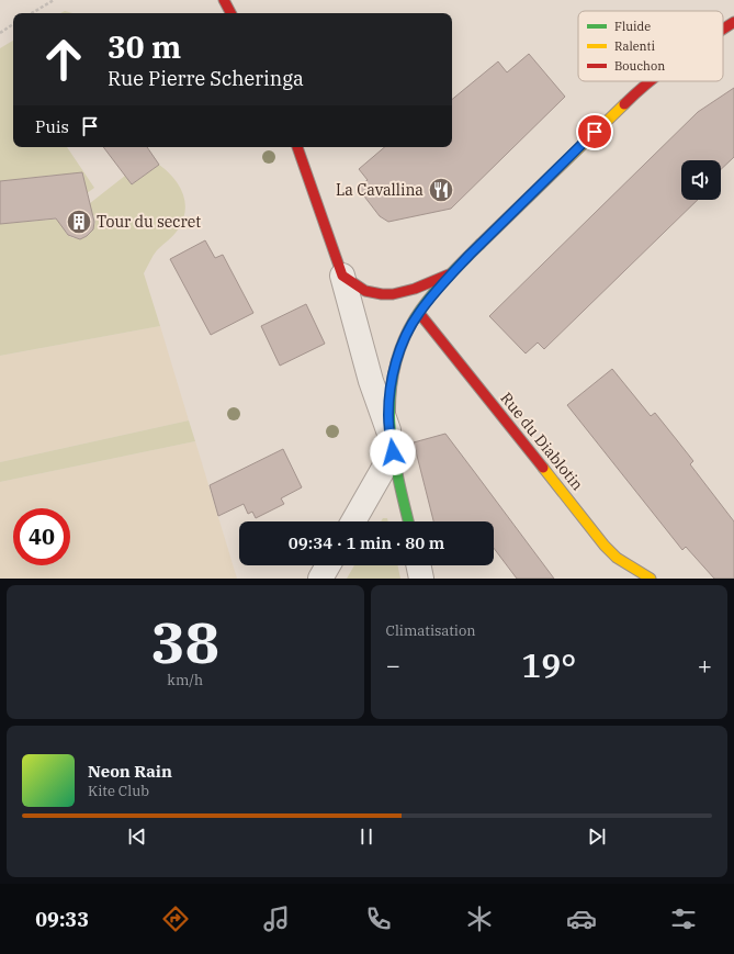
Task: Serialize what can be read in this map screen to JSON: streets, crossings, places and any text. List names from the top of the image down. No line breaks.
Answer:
{"streets":{"street":["Rue du Diablotin"]},"places":{"restaurant":["La Cavallina"],"building":["Tour du secret"]},"legend":["Fluide","Ralenti","Bouchon"],"page":{"turn":["30 m","Rue Pierre Scheringa"],"then":"Puis","limit":"40","trip":"09:34 · 1 min · 80 m","tile":[["38","km/h"],"Climatisation"],"heat":["−","19°","+"],"song":["Neon Rain","Kite Club"],"tabs":"09:33"}}
